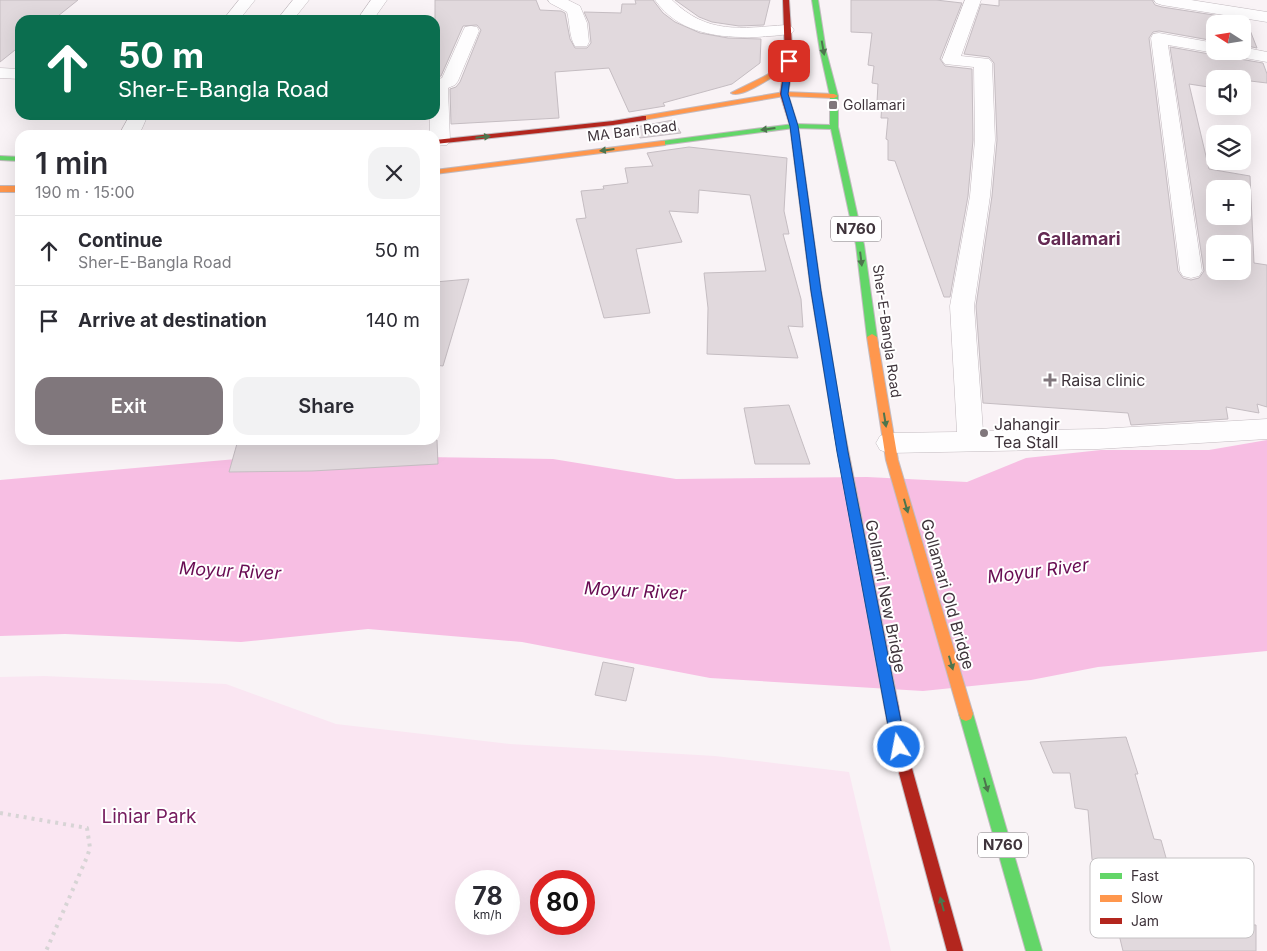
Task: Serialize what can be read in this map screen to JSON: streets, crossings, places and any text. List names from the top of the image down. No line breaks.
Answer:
{"streets":{"main road":["MA Bari Road","N760","Sher-E-Bangla Road","Gollamari Old Bridge","Gollamri New Bridge"]},"crossings":[["MA Bari Road","N760"],["MA Bari Road","Sher-E-Bangla Road"],["MA Bari Road","Gollamri New Bridge"],["N760","Gollamri New Bridge"],["Sher-E-Bangla Road","Gollamari Old Bridge"]],"one_way":["Sher-E-Bangla Road","Gollamari Old Bridge","Gollamri New Bridge"],"districts":["Gallamari"],"water":["Moyur River"],"parks":["Liniar Park"],"places":{"transit":["Gollamari"],"health":["Raisa clinic"],"other":["Jahangir Tea Stall"]},"legend":["Fast","Slow","Jam"],"north":"left","page":{"map_buttons":["+","−"],"turn":["50 m","Sher-E-Bangla Road"],"heading":["1 min","190 m · 15:00"],"list":[{"name":"Continue","note":"Sher-E-Bangla Road","value":"50 m"},{"name":"Arrive at destination","value":"140 m"}],"buttons":["Exit","Share"],"speed":"78 km/h","limit":"80"}}
